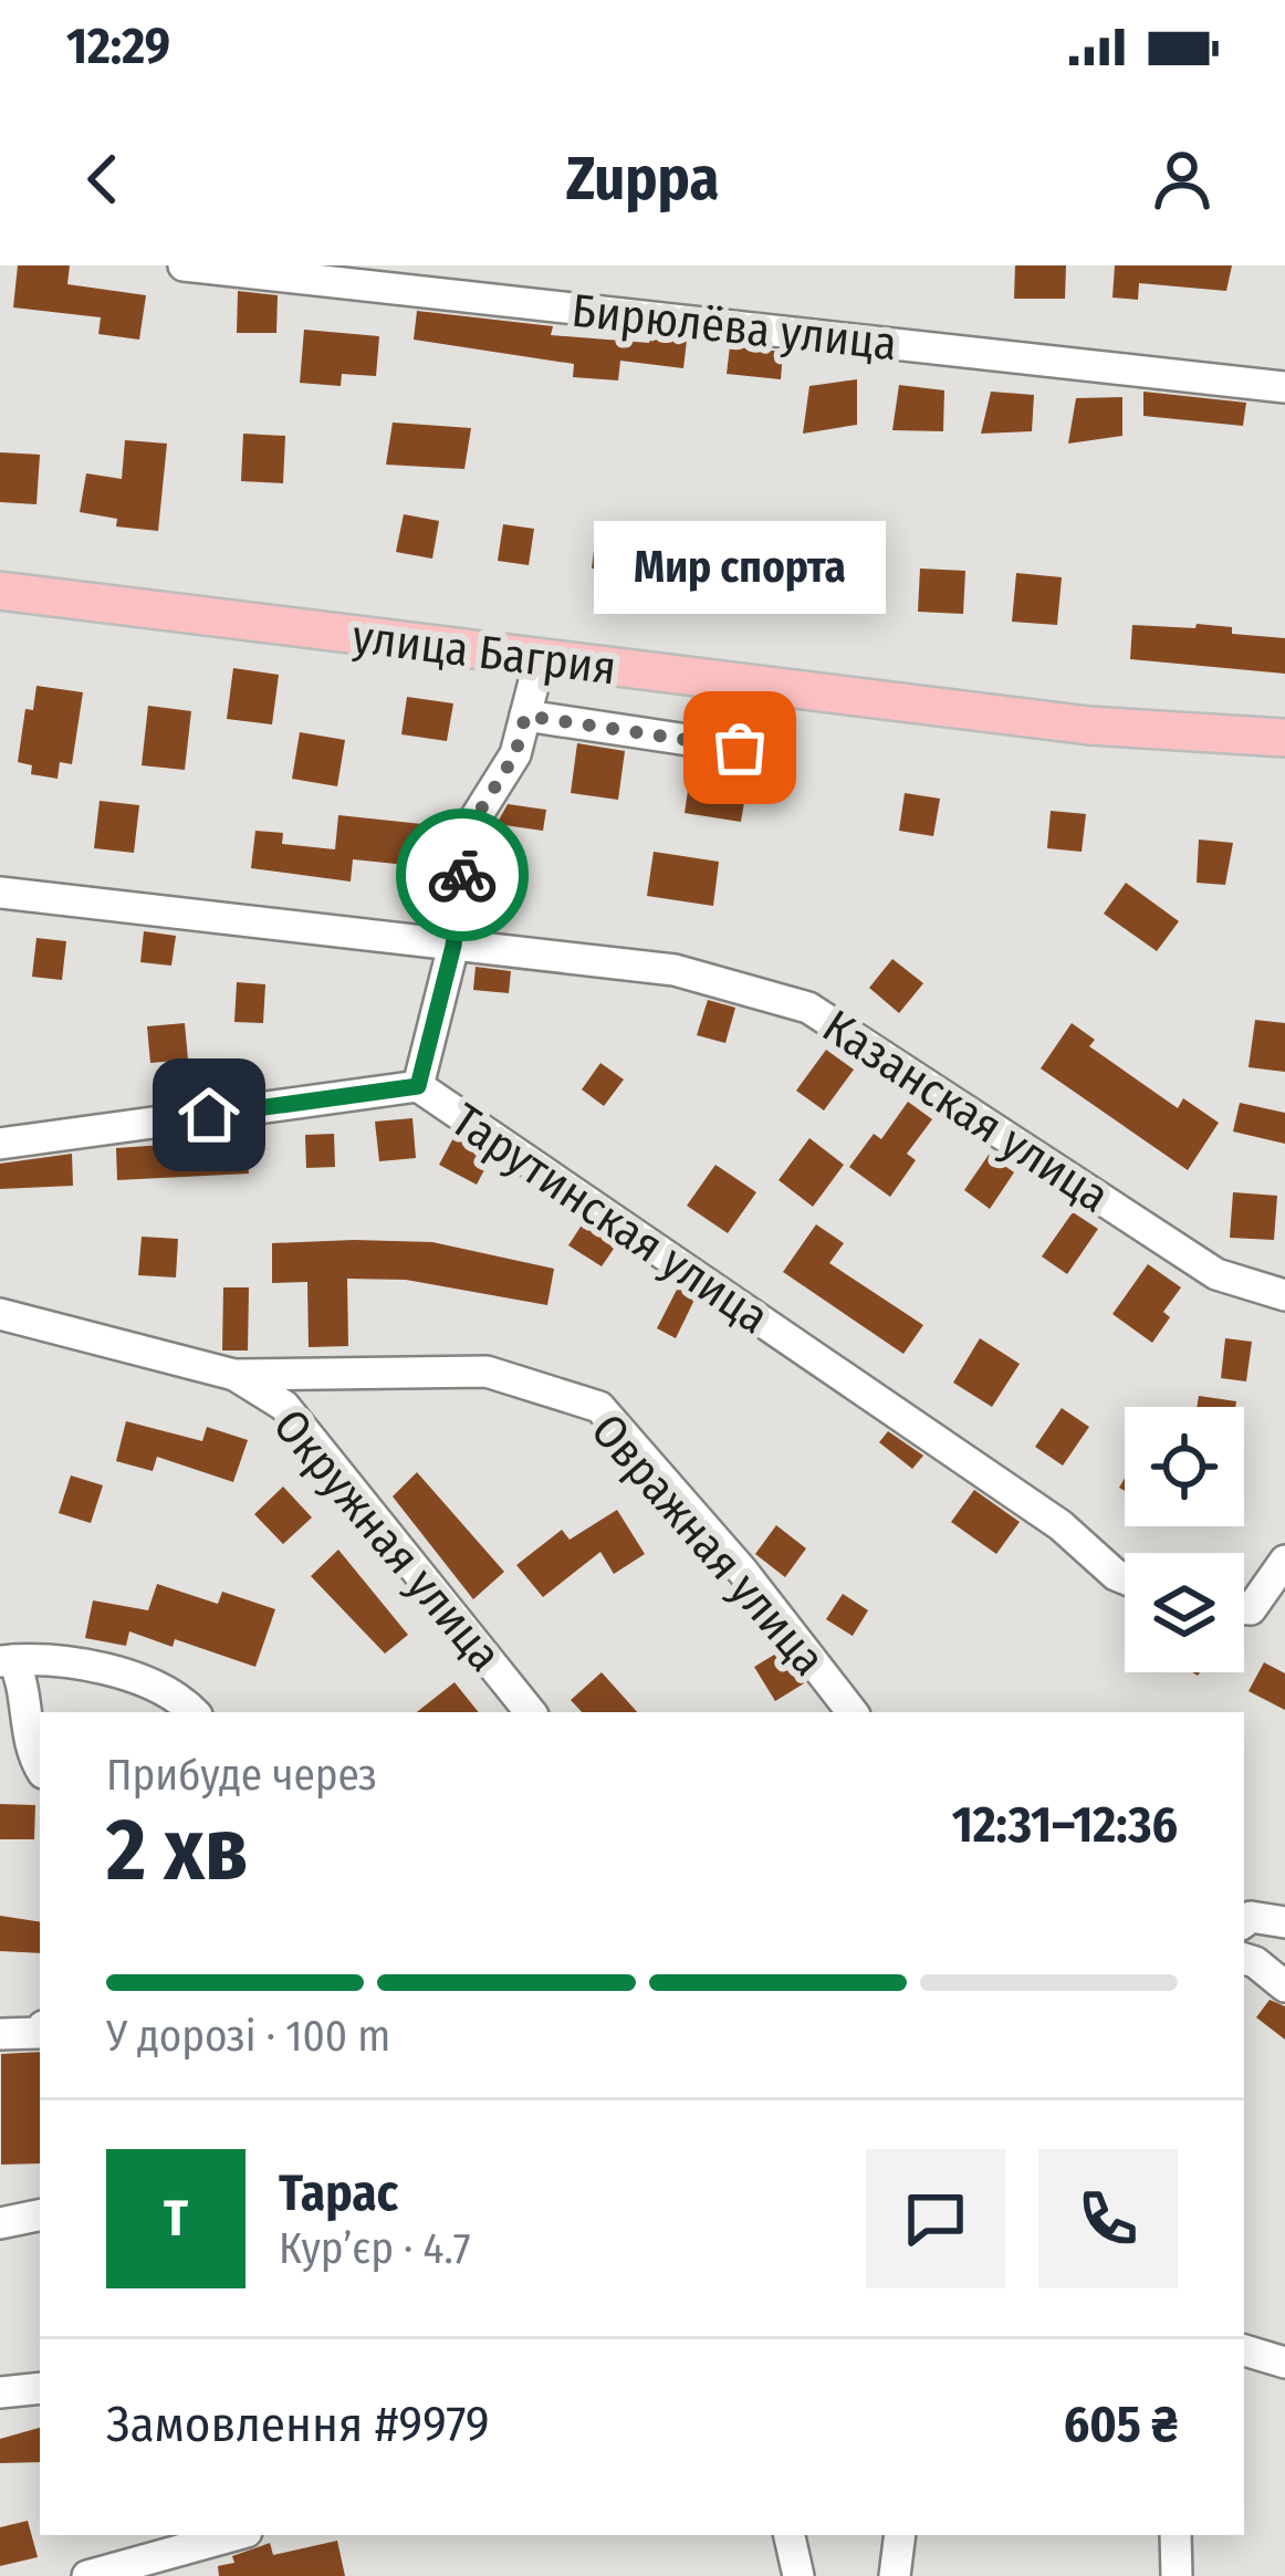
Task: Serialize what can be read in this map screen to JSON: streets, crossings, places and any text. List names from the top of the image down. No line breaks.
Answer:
{"streets":{"main road":["улица Багрия"],"street":["Бирюлёва улица","Казанская улица","Тарутинская улица","Окружная улица","Овражная улица"]},"crossings":[["Окружная улица","Овражная улица"]],"places":["Мир спорта"],"page":{"status":"12:29","header":"Zuppa","bubble":"Мир спорта","heading":["2 хв","Прибуде через","12:31–12:36"],"panel":["Тарас","Кур’єр · 4.7","Замовлення #9979","605 ₴"],"bar":"У дорозі · 100 m","round":"Т"}}
